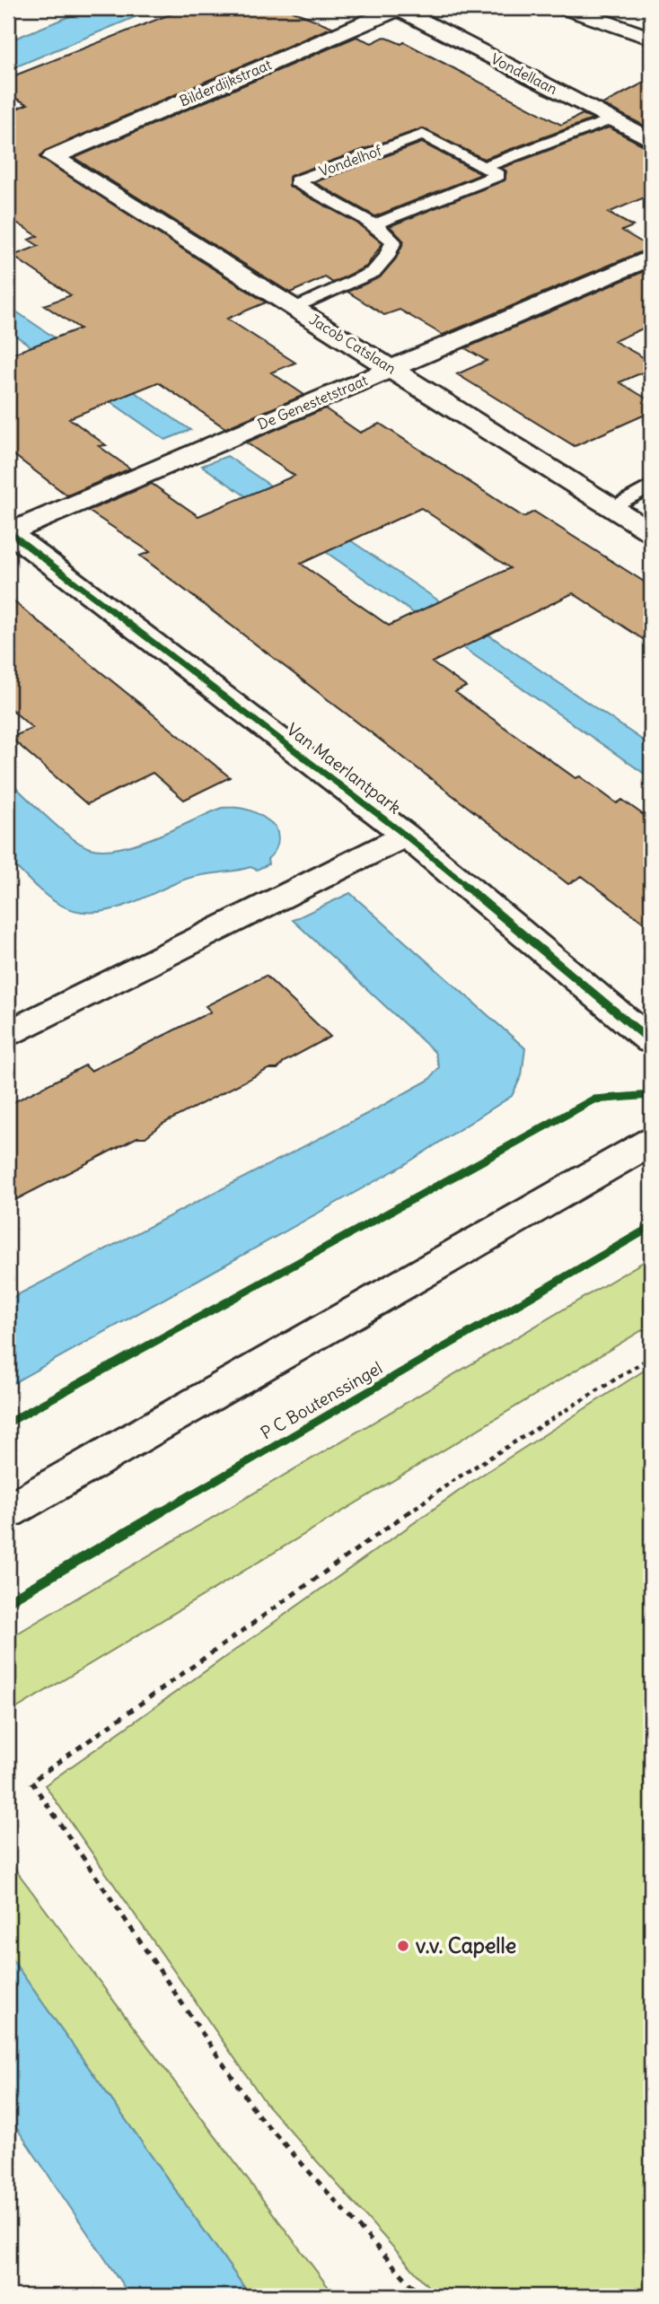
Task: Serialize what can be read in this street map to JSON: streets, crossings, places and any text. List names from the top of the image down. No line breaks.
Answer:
{"streets":{"street":["Vondellaan","Bilderdijkstraat","Jacob Catslaan","De Genestetstraat","Van Maerlantpark"],"lane":["Vondelhof"],"cycle path":["P C Boutenssingel"]},"crossings":[["Vondellaan","Bilderdijkstraat"],["Bilderdijkstraat","Jacob Catslaan"],["Vondelhof","Jacob Catslaan"],["Jacob Catslaan","De Genestetstraat"],["De Genestetstraat","Van Maerlantpark"]],"places":["v.v. Capelle"]}
